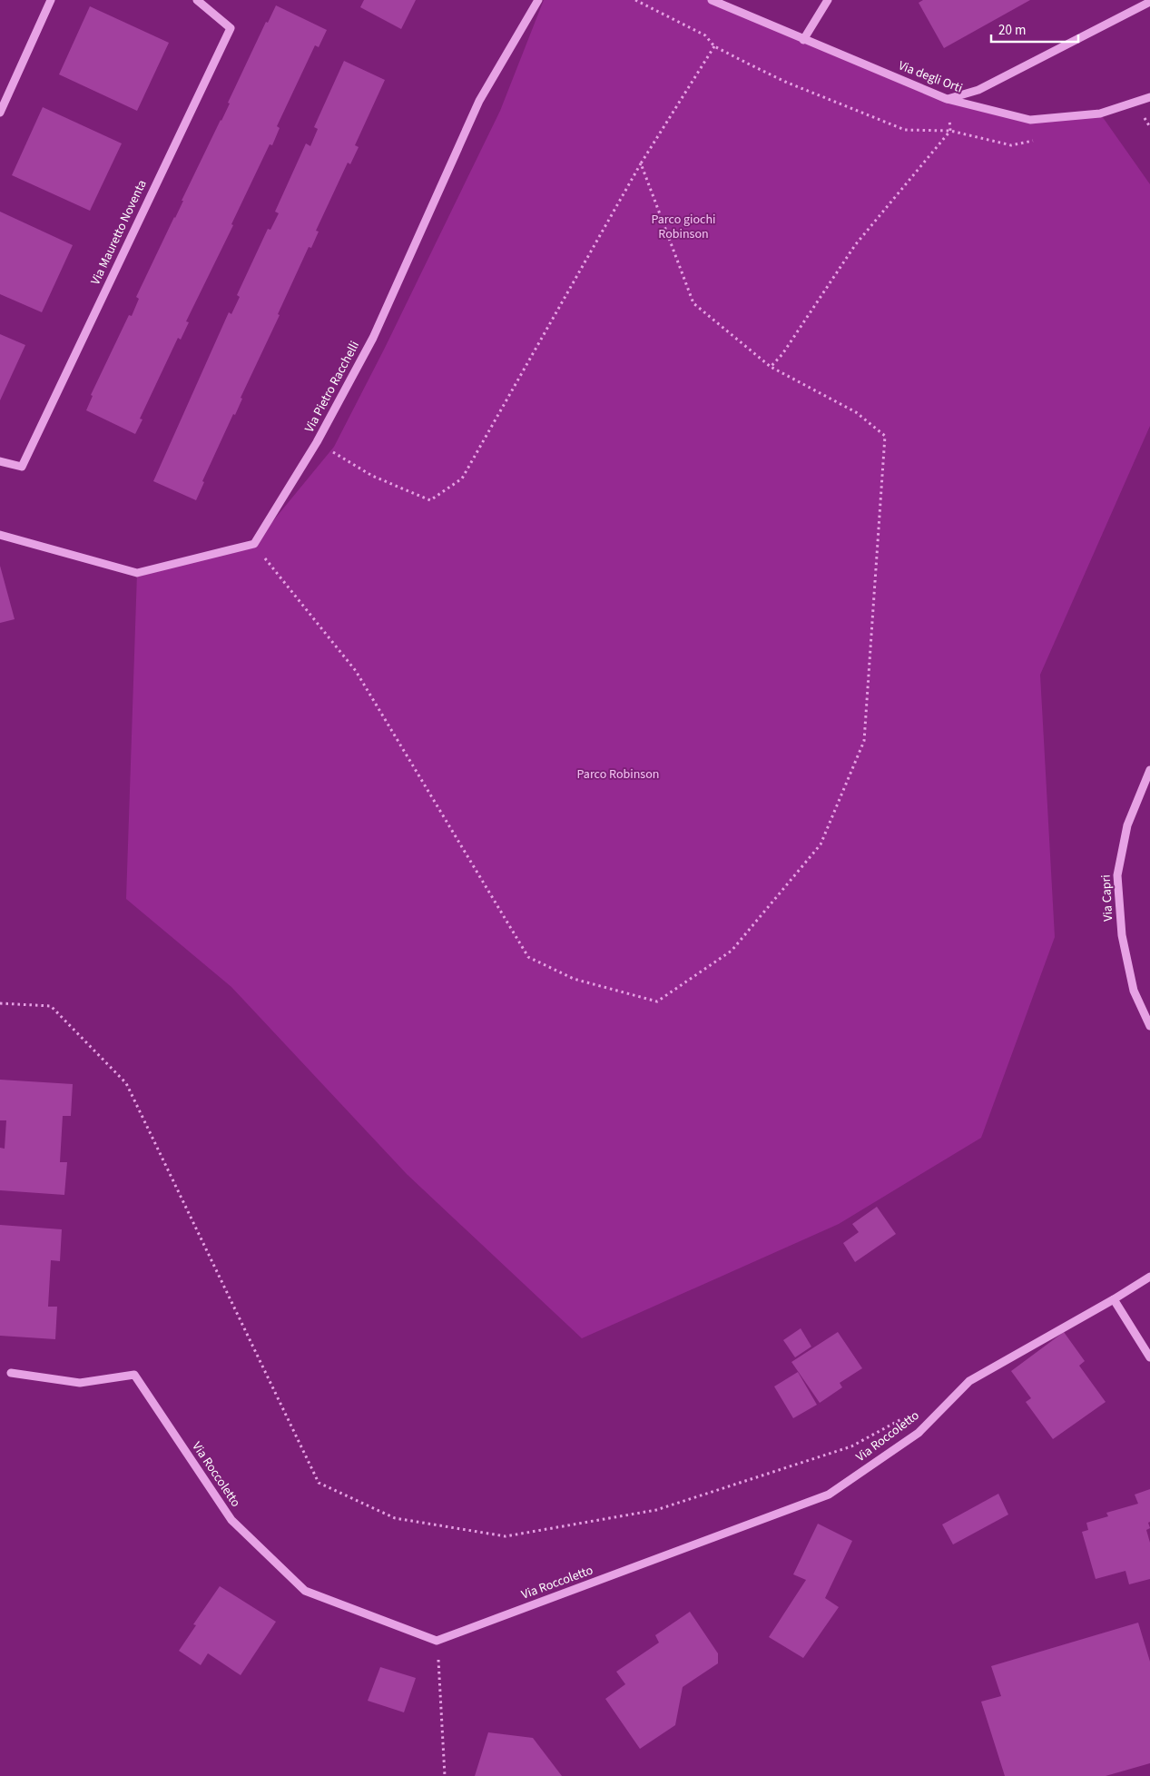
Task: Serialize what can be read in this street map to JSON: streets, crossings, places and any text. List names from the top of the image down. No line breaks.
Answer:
{"streets":{"street":["Via degli Orti","Via Mauretto Noventa","Via Pietro Racchelli","Via Capri","Via Roccoletto"]},"parks":["Parco giochi Robinson","Parco Robinson"],"scale_bar":"20 m"}
